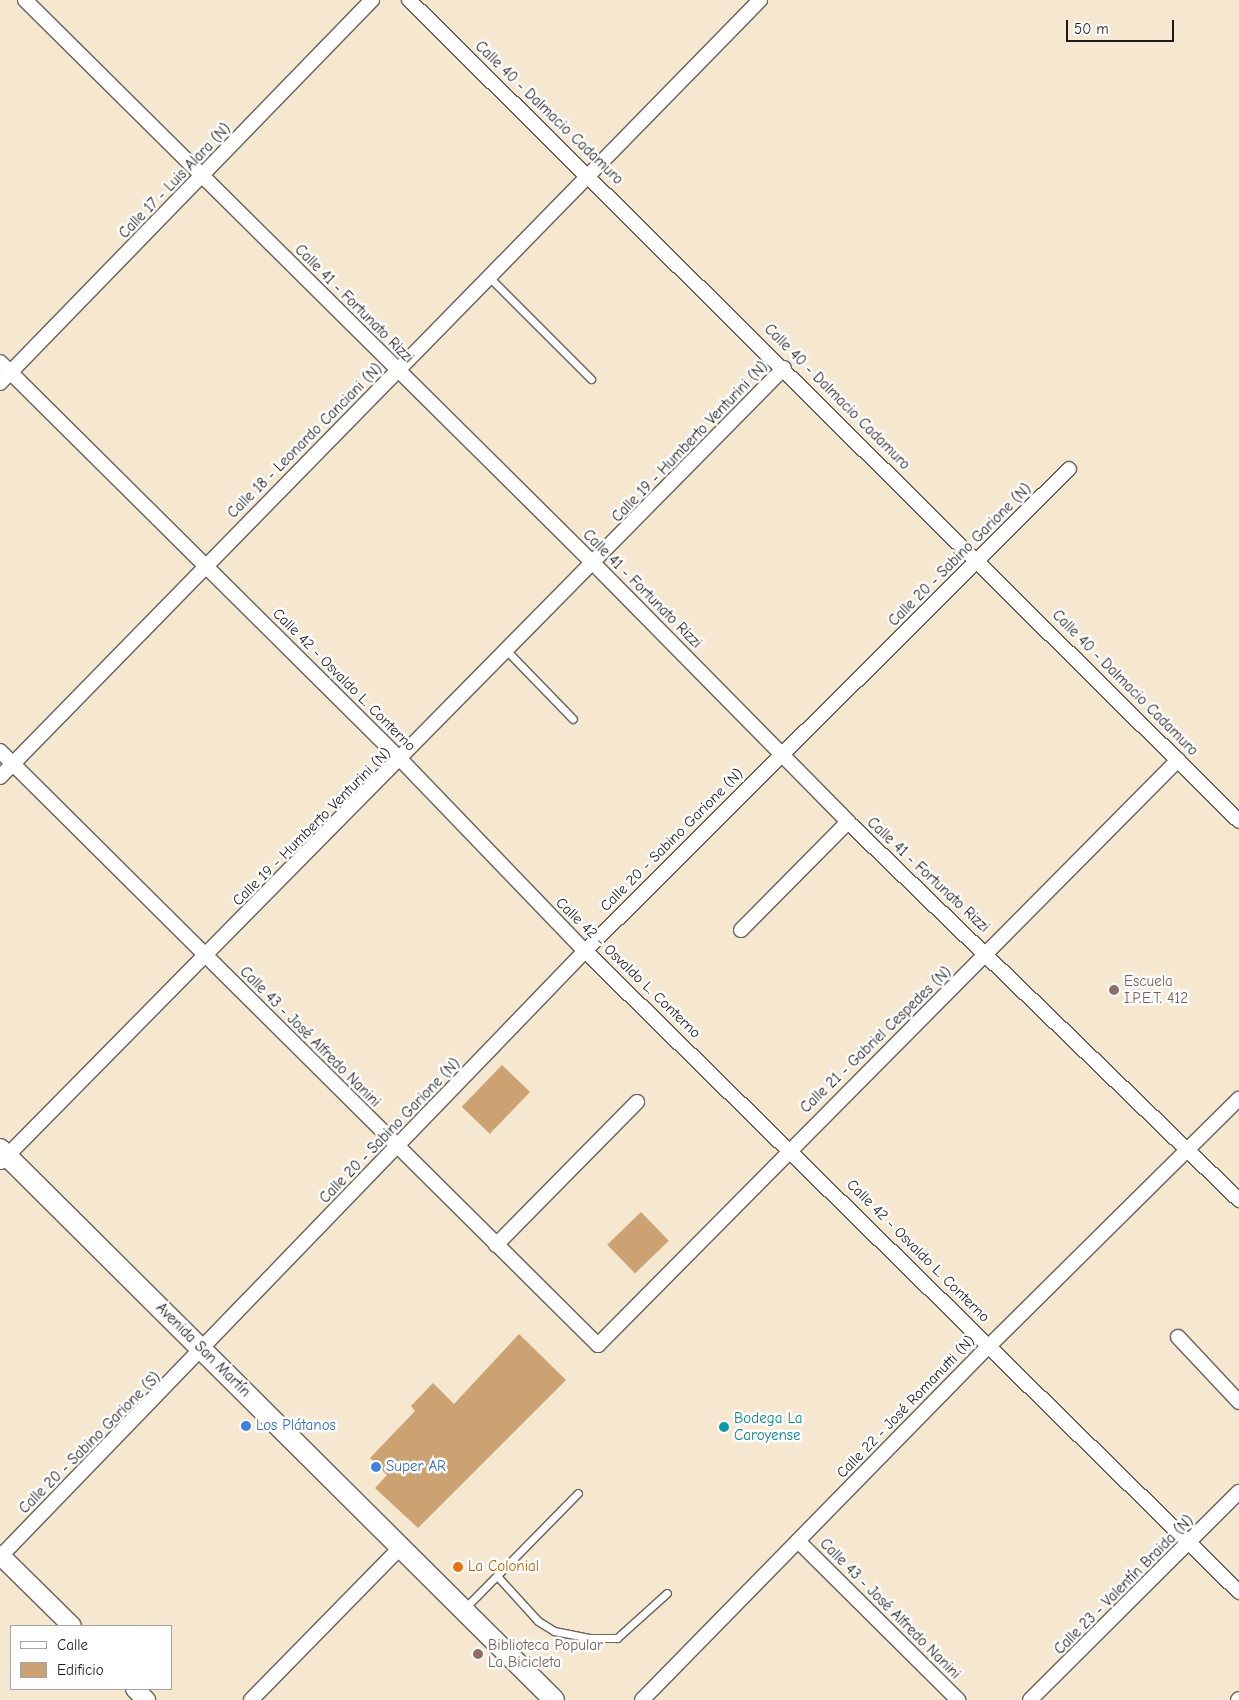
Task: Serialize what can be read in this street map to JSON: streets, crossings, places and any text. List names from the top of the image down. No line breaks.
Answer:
{"streets":{"main road":["Avenida San Martín"],"street":["Calle 40 - Dalmacio Cadamuro","Calle 17 - Luis Alara (N)","Calle 41 - Fortunato Rizzi","Calle 18 - Leonardo Canciani (N)","Calle 19 - Humberto Venturini (N)","Calle 20 - Sabino Garione (N)","Calle 42 - Osvaldo L. Conterno","Calle 43 - José Alfredo Nanini","Calle 21 - Gabriel Cespedes (N)","Calle 22 - José Romanutti (N)","Calle 20 - Sabino Garione (S)","Calle 23 - Valentín Braida (N)"]},"crossings":[["Calle 40 - Dalmacio Cadamuro","Calle 18 - Leonardo Canciani (N)"],["Calle 40 - Dalmacio Cadamuro","Calle 19 - Humberto Venturini (N)"],["Calle 40 - Dalmacio Cadamuro","Calle 20 - Sabino Garione (N)"],["Calle 40 - Dalmacio Cadamuro","Calle 21 - Gabriel Cespedes (N)"],["Calle 17 - Luis Alara (N)","Calle 41 - Fortunato Rizzi"],["Calle 17 - Luis Alara (N)","Calle 42 - Osvaldo L. Conterno"],["Calle 41 - Fortunato Rizzi","Calle 18 - Leonardo Canciani (N)"],["Calle 41 - Fortunato Rizzi","Calle 19 - Humberto Venturini (N)"],["Calle 41 - Fortunato Rizzi","Calle 20 - Sabino Garione (N)"],["Calle 41 - Fortunato Rizzi","Calle 21 - Gabriel Cespedes (N)"],["Calle 41 - Fortunato Rizzi","Calle 22 - José Romanutti (N)"],["Calle 18 - Leonardo Canciani (N)","Calle 42 - Osvaldo L. Conterno"],["Calle 18 - Leonardo Canciani (N)","Calle 43 - José Alfredo Nanini"],["Calle 19 - Humberto Venturini (N)","Calle 42 - Osvaldo L. Conterno"],["Calle 19 - Humberto Venturini (N)","Calle 43 - José Alfredo Nanini"],["Calle 19 - Humberto Venturini (N)","Avenida San Martín"],["Calle 20 - Sabino Garione (N)","Calle 42 - Osvaldo L. Conterno"],["Calle 20 - Sabino Garione (N)","Calle 43 - José Alfredo Nanini"],["Calle 20 - Sabino Garione (N)","Avenida San Martín"],["Calle 20 - Sabino Garione (N)","Calle 20 - Sabino Garione (S)"],["Calle 42 - Osvaldo L. Conterno","Calle 21 - Gabriel Cespedes (N)"],["Calle 42 - Osvaldo L. Conterno","Calle 22 - José Romanutti (N)"],["Calle 42 - Osvaldo L. Conterno","Calle 23 - Valentín Braida (N)"],["Calle 43 - José Alfredo Nanini","Calle 21 - Gabriel Cespedes (N)"],["Calle 43 - José Alfredo Nanini","Calle 22 - José Romanutti (N)"],["Avenida San Martín","Calle 20 - Sabino Garione (S)"]],"places":["Escuela I.P.E.T. 412","Los Plátanos","Bodega La Caroyense","Super AR","La Colonial","Biblioteca Popular La Bicicleta"],"legend":["Calle","Edificio"],"scale_bar":"50 m"}
